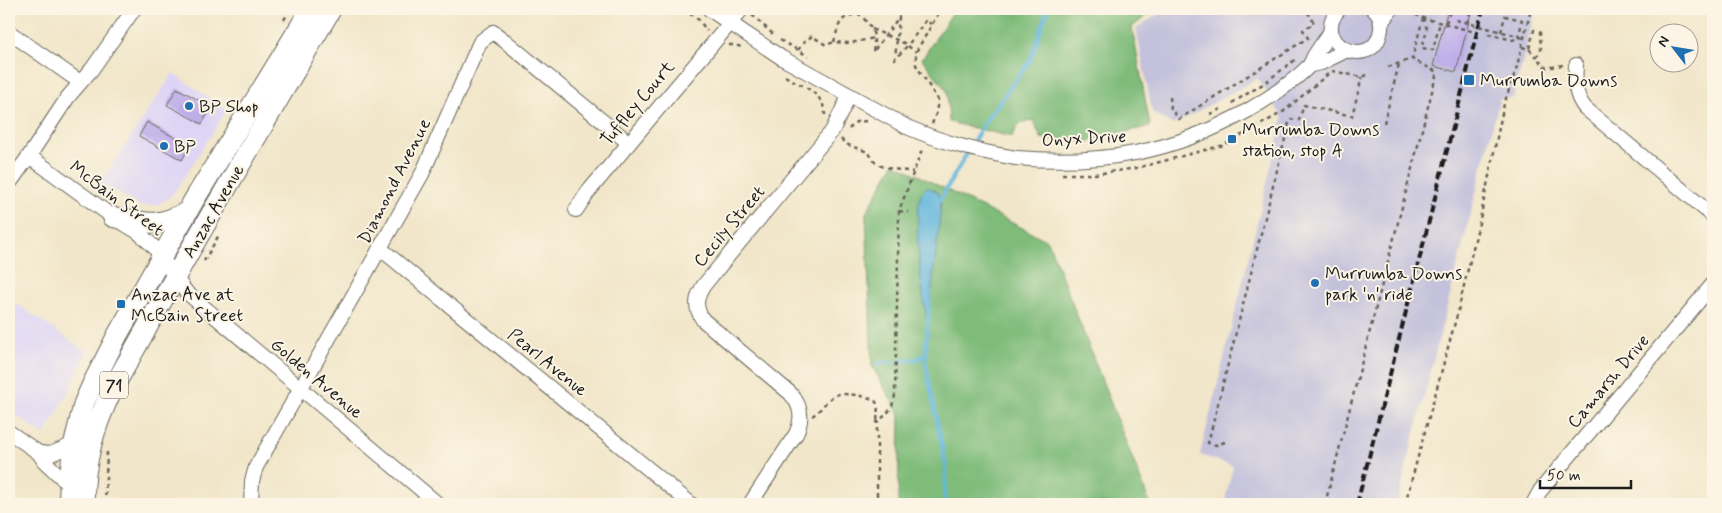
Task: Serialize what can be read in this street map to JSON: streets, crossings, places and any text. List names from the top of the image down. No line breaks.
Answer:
{"streets":{"highway":["Anzac Avenue","71"],"street":["Tuffley Court","Onyx Drive","Diamond Avenue","McBain Street","Cecily Street","Pearl Avenue","Golden Avenue","Camarsh Drive"]},"crossings":[["Tuffley Court","Diamond Avenue"],["Onyx Drive","Cecily Street"],["Diamond Avenue","Pearl Avenue"],["Diamond Avenue","Golden Avenue"],["McBain Street","Anzac Avenue"],["McBain Street","Golden Avenue"],["Anzac Avenue","Golden Avenue"]],"places":{"transit":["Murrumba Downs","Murrumba Downs station, stop A","Anzac Ave at McBain Street"],"other":["BP Shop","BP","Murrumba Downs park 'n' ride"]},"scale_bar":"50 m","north":"top left"}
